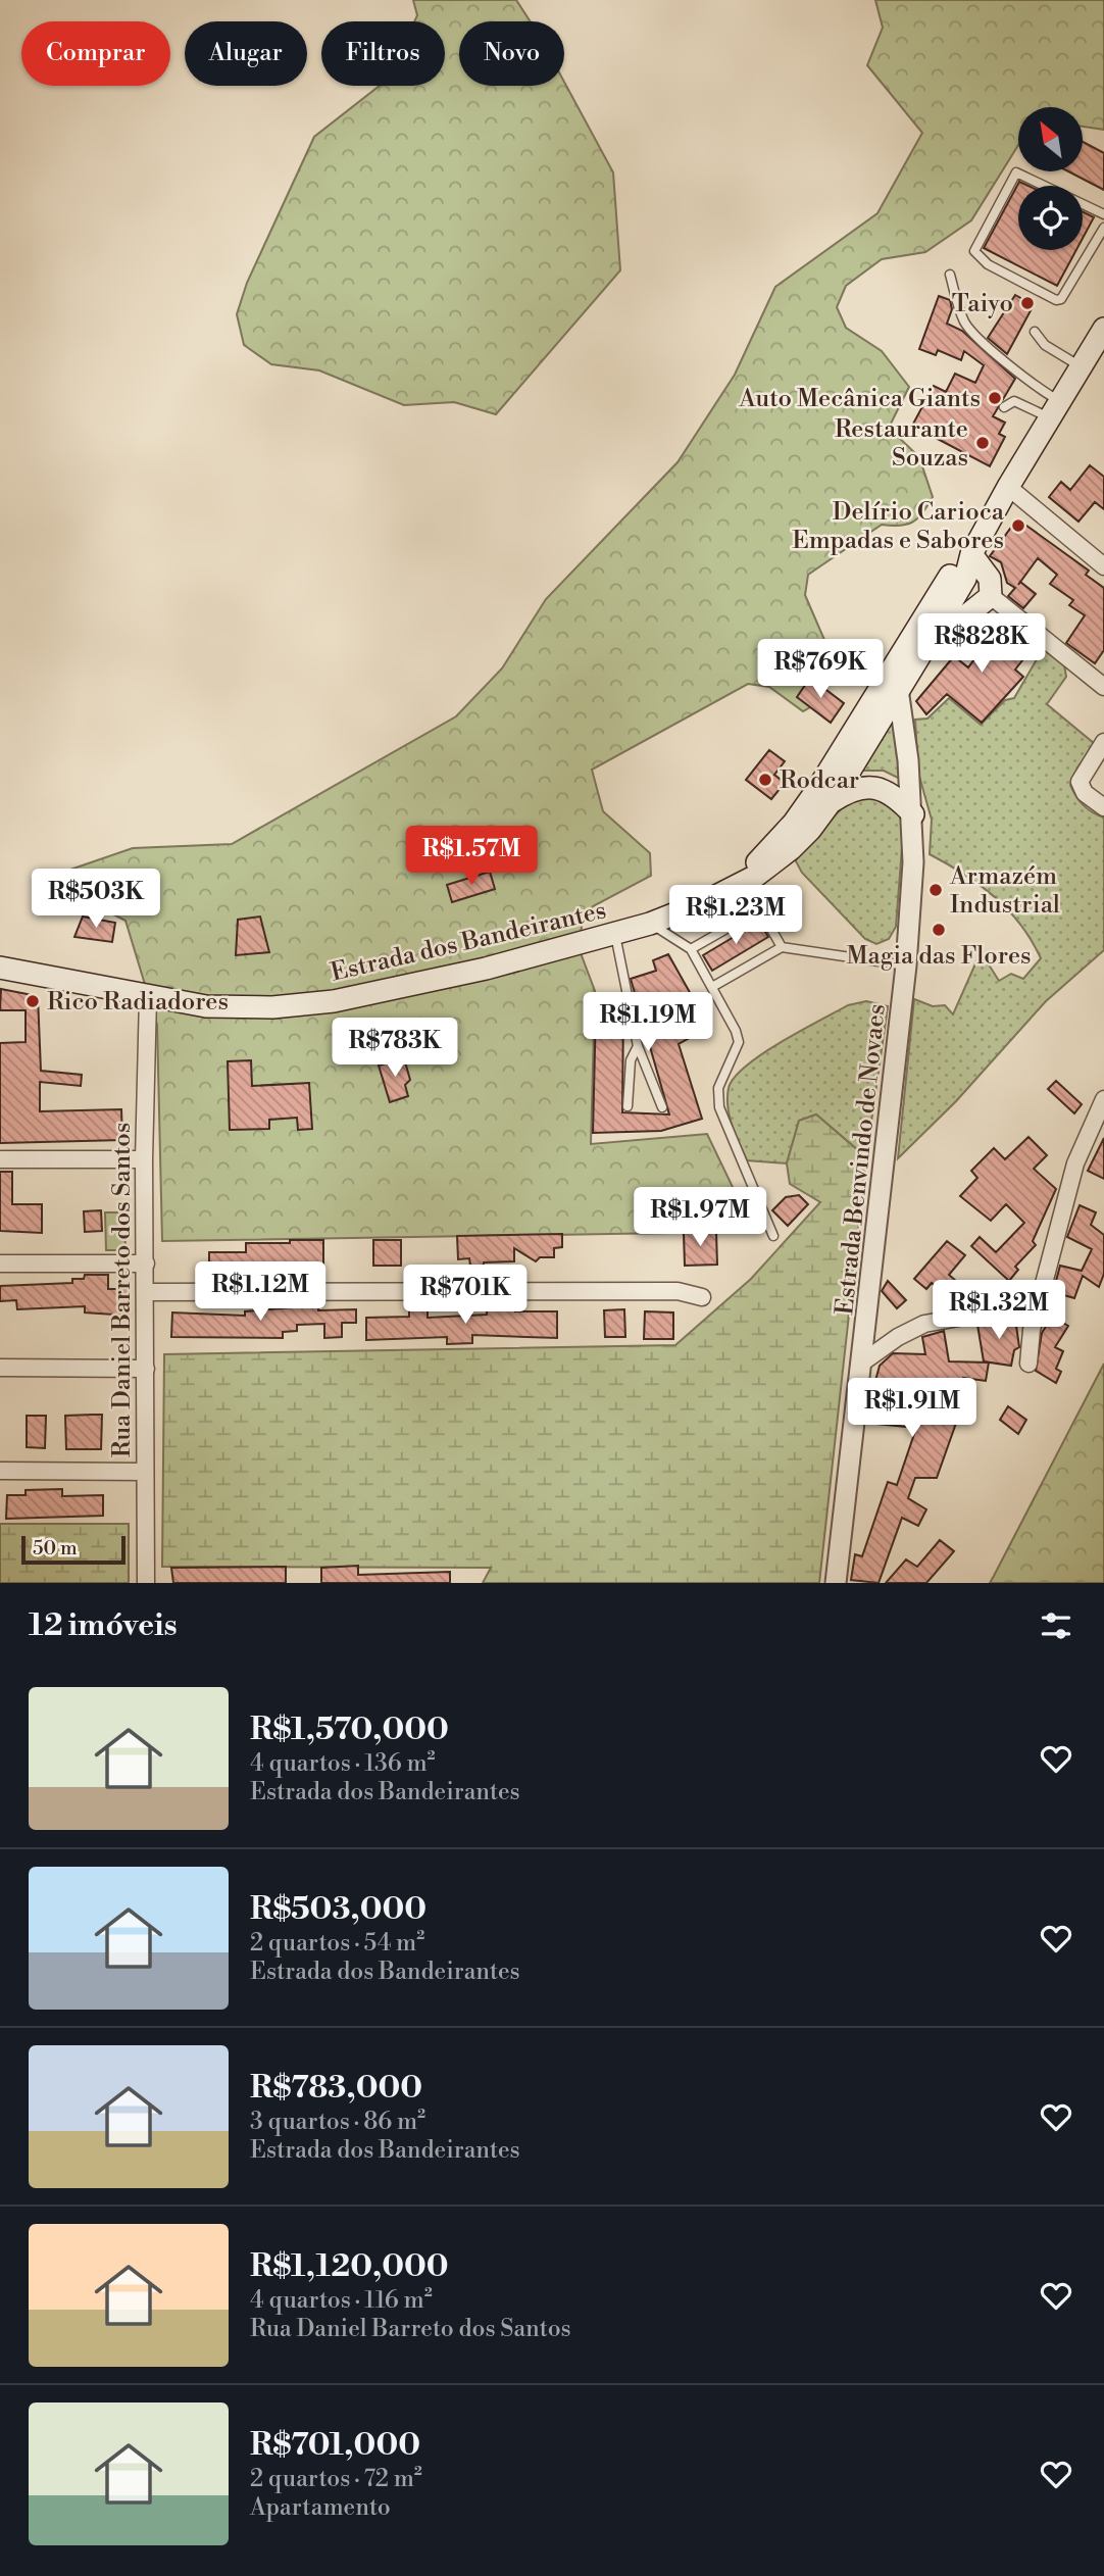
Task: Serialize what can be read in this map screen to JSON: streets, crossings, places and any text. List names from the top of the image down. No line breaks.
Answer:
{"streets":{"main road":["Estrada dos Bandeirantes"],"street":["Estrada Benvindo de Novaes","Rua Daniel Barreto dos Santos"]},"crossings":[["Estrada dos Bandeirantes","Estrada Benvindo de Novaes"],["Estrada dos Bandeirantes","Rua Daniel Barreto dos Santos"]],"places":["Taiyo","Auto Mecânica Giants","Restaurante Souzas","Delírio Carioca Empadas e Sabores","Rodcar","Armazém Industrial","Magia das Flores","Rico Radiadores"],"scale_bar":"50 m","north":"top left","page":{"chip":["Comprar","Alugar","Filtros","Novo"],"price":["R$828K","R$769K","R$1.57M","R$503K","R$1.23M","R$1.19M","R$783K","R$1.97M","R$1.12M","R$701K","R$1.32M","R$1.91M"],"scale":"50 m","heading":"12 imóveis","list":[{"name":"R$1,570,000","note":"4 quartos · 136 m² · Estrada dos Bandeirantes"},{"name":"R$503,000","note":"2 quartos · 54 m² · Estrada dos Bandeirantes"},{"name":"R$783,000","note":"3 quartos · 86 m² · Estrada dos Bandeirantes"},{"name":"R$1,120,000","note":"4 quartos · 116 m² · Rua Daniel Barreto dos Santos"},{"name":"R$701,000","note":"2 quartos · 72 m² · Apartamento"}]}}
